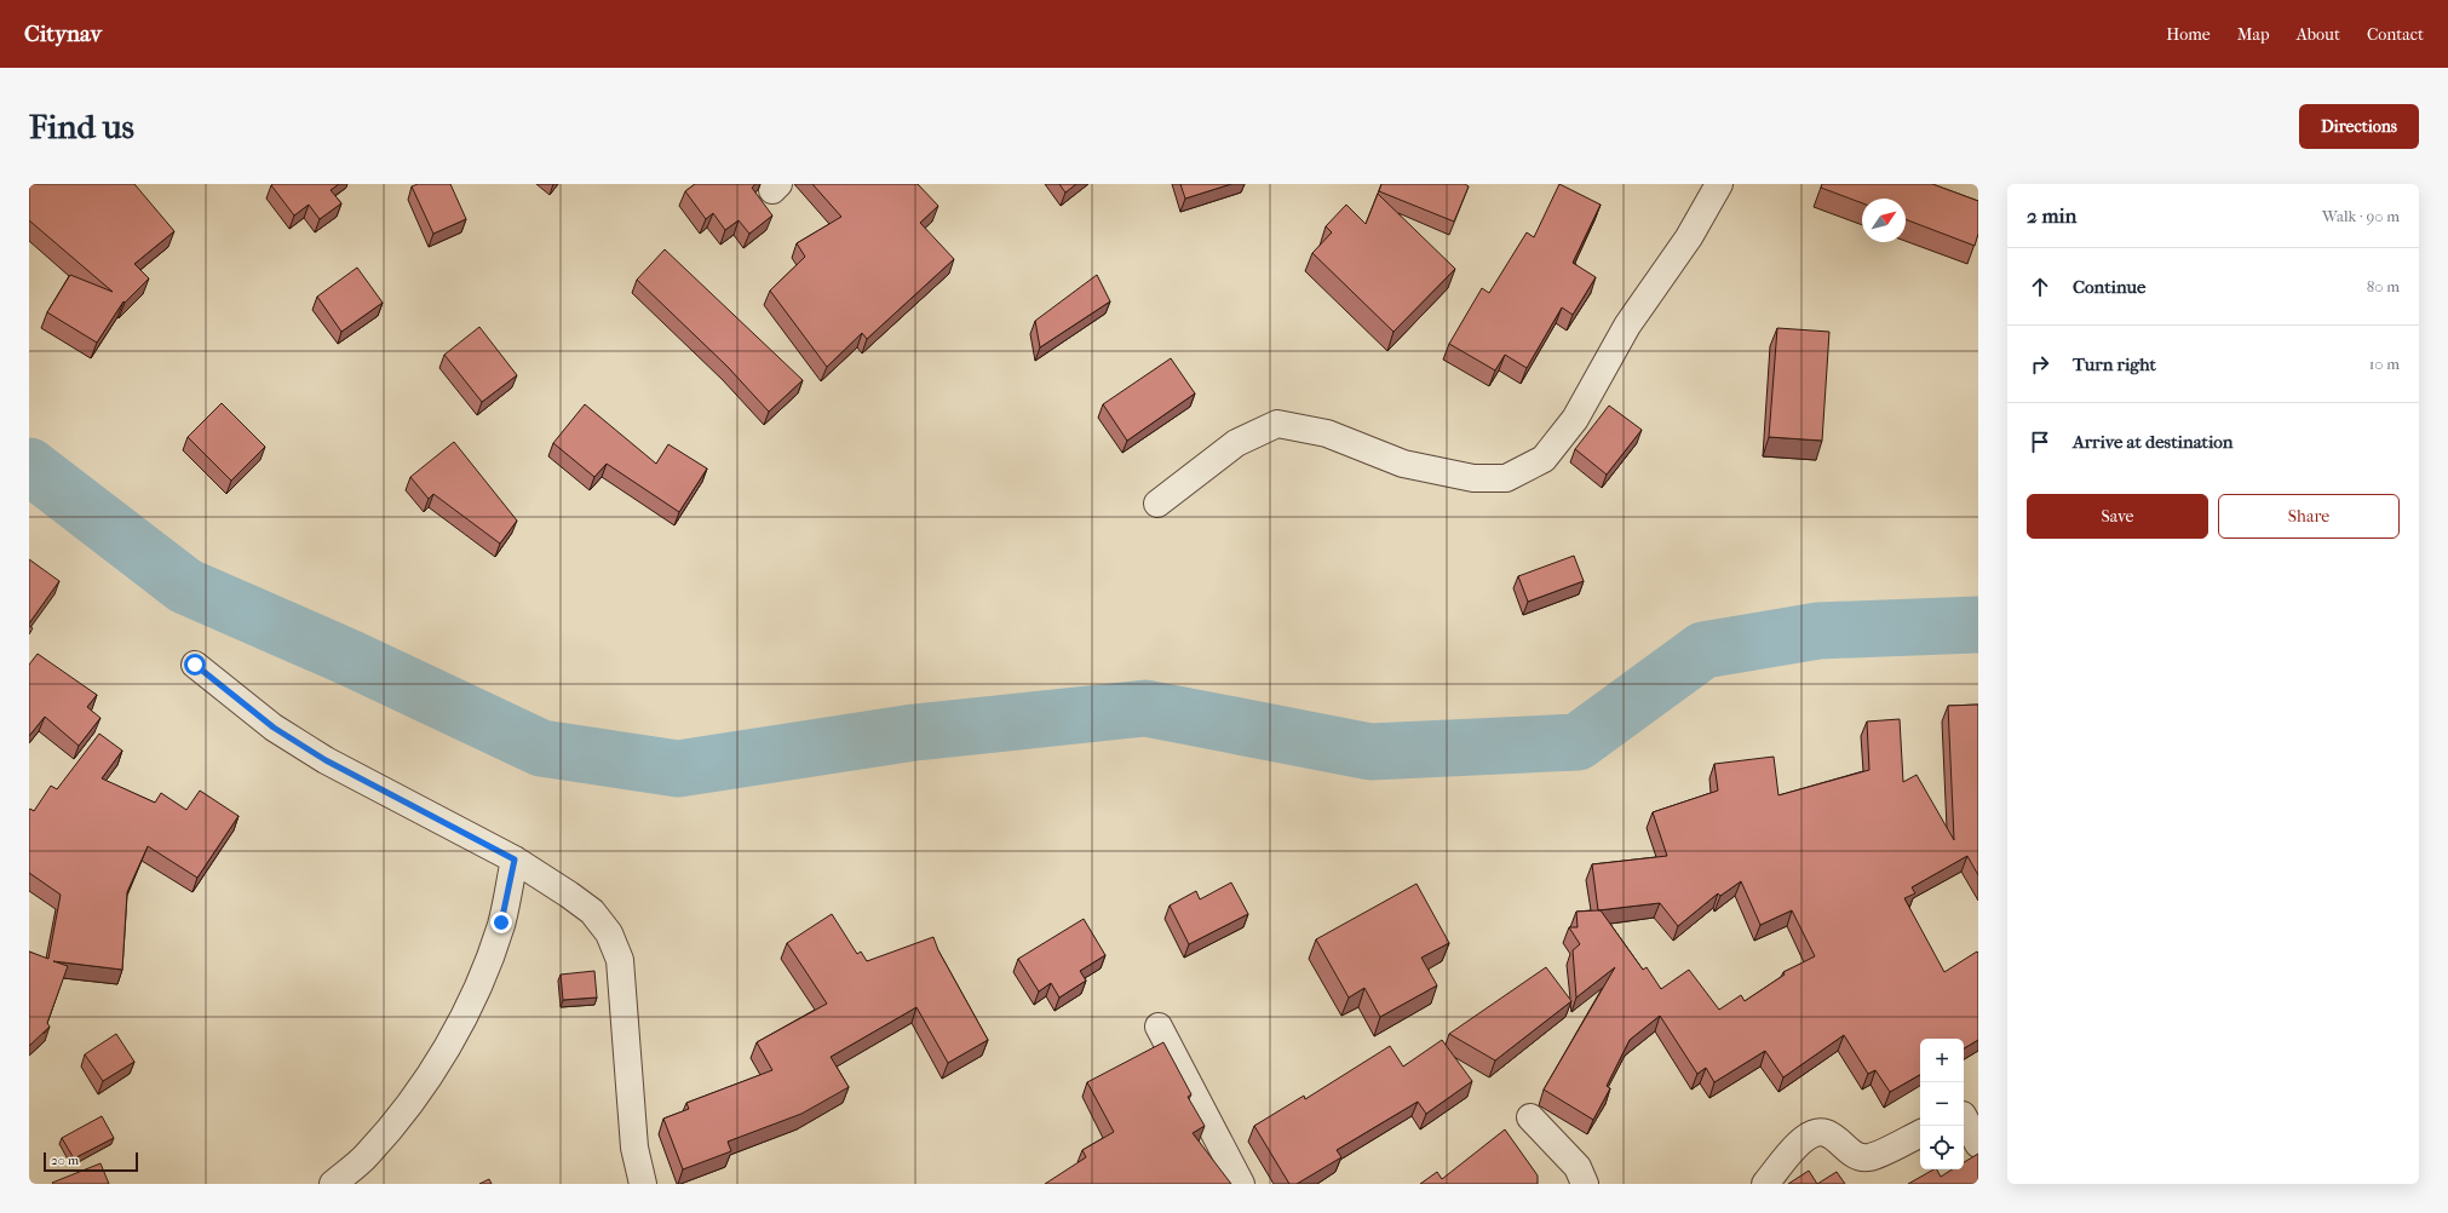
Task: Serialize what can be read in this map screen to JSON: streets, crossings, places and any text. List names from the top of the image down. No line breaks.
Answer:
{"scale_bar":"20 m","north":"top right","page":{"header":"Citynav","nav":["Home","Map","About","Contact"],"buttons":["Directions",["Save","Share"]],"title":"Find us","heading":["2 min","Walk · 90 m"],"list":[["Continue","80 m"],["Turn right","10 m"],"Arrive at destination"],"map_buttons":["+","−"],"scale":"20 m"}}
